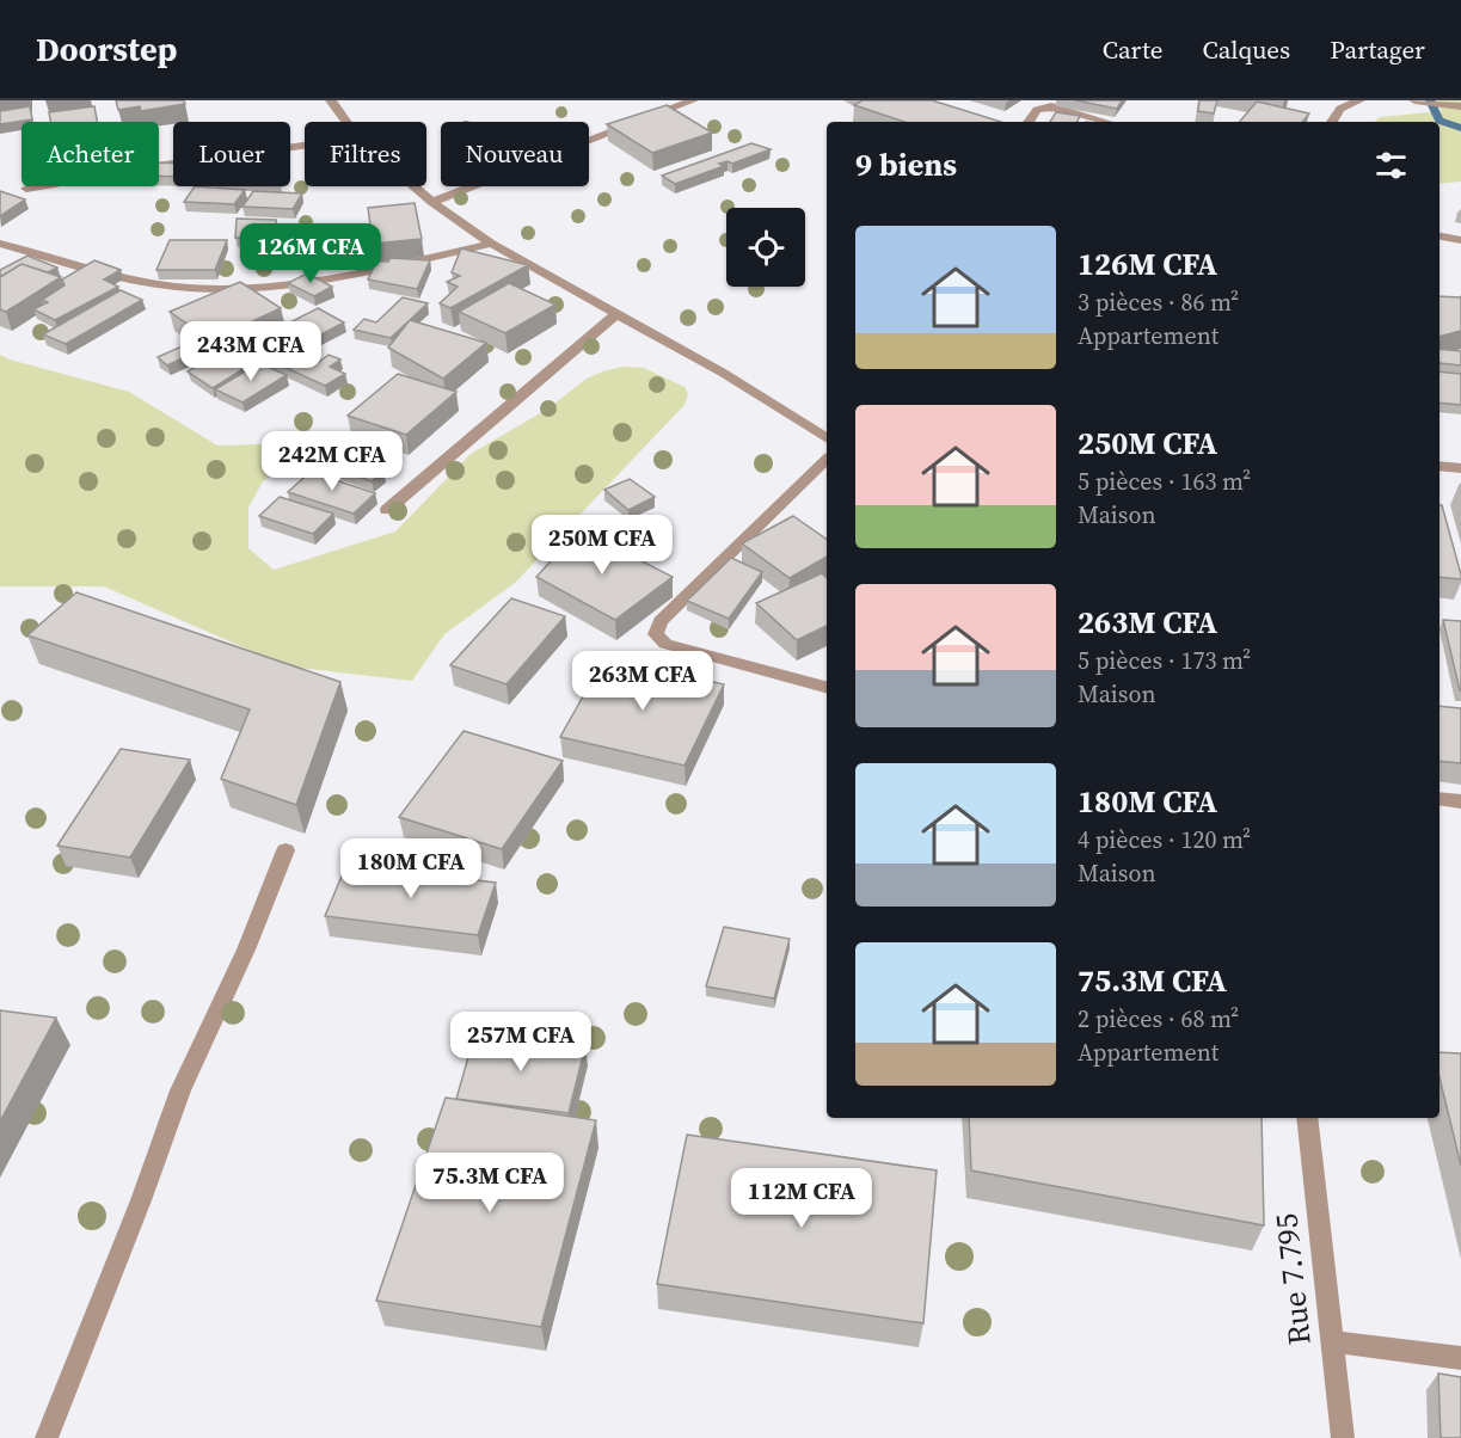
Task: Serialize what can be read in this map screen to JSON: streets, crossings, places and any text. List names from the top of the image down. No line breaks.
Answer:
{"streets":{"street":["Rue 7.795"]},"page":{"header":"Doorstep","nav":["Carte","Calques","Partager"],"chip":["Acheter","Louer","Filtres","Nouveau"],"heading":"9 biens","list":[{"name":"126M CFA","note":"3 pièces · 86 m² · Appartement"},{"name":"250M CFA","note":"5 pièces · 163 m² · Maison"},{"name":"263M CFA","note":"5 pièces · 173 m² · Maison"},{"name":"180M CFA","note":"4 pièces · 120 m² · Maison"},{"name":"75.3M CFA","note":"2 pièces · 68 m² · Appartement"}],"price":["126M CFA","243M CFA","242M CFA","250M CFA","263M CFA","180M CFA","257M CFA","75.3M CFA","112M CFA"]}}
